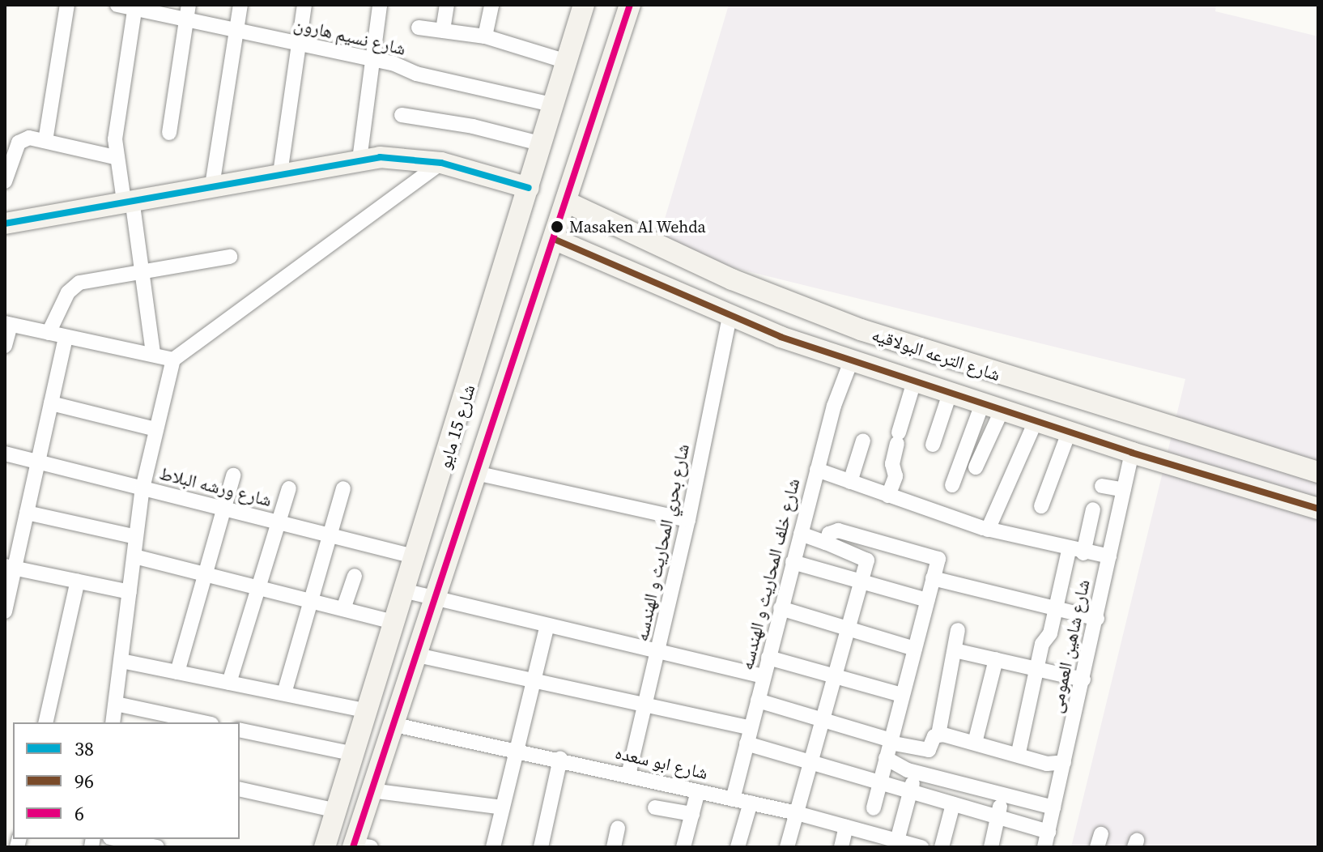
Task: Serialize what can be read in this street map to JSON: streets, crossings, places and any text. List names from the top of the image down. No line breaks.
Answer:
{"streets":{"street":["شارع نسيم هارون","شارع الترعه البولاقيه","شارع 15 مايو","شارع ورشه البلاط","شارع بحري المحاريث و الهندسه","شارع خلف المحاريث و الهندسه","شارع شاهين العمومى","شارع ابو سعده"]},"crossings":[["شارع نسيم هارون","شارع 15 مايو"],["شارع الترعه البولاقيه","شارع 15 مايو"],["شارع الترعه البولاقيه","شارع بحري المحاريث و الهندسه"],["شارع الترعه البولاقيه","شارع خلف المحاريث و الهندسه"],["شارع الترعه البولاقيه","شارع شاهين العمومى"],["شارع 15 مايو","شارع ورشه البلاط"],["شارع 15 مايو","شارع ابو سعده"],["شارع بحري المحاريث و الهندسه","شارع ابو سعده"],["شارع خلف المحاريث و الهندسه","شارع ابو سعده"]],"places":["Masaken Al Wehda"],"lines":["transit line 6","transit line 38","transit line 96"],"legend":["38","96","6"]}
